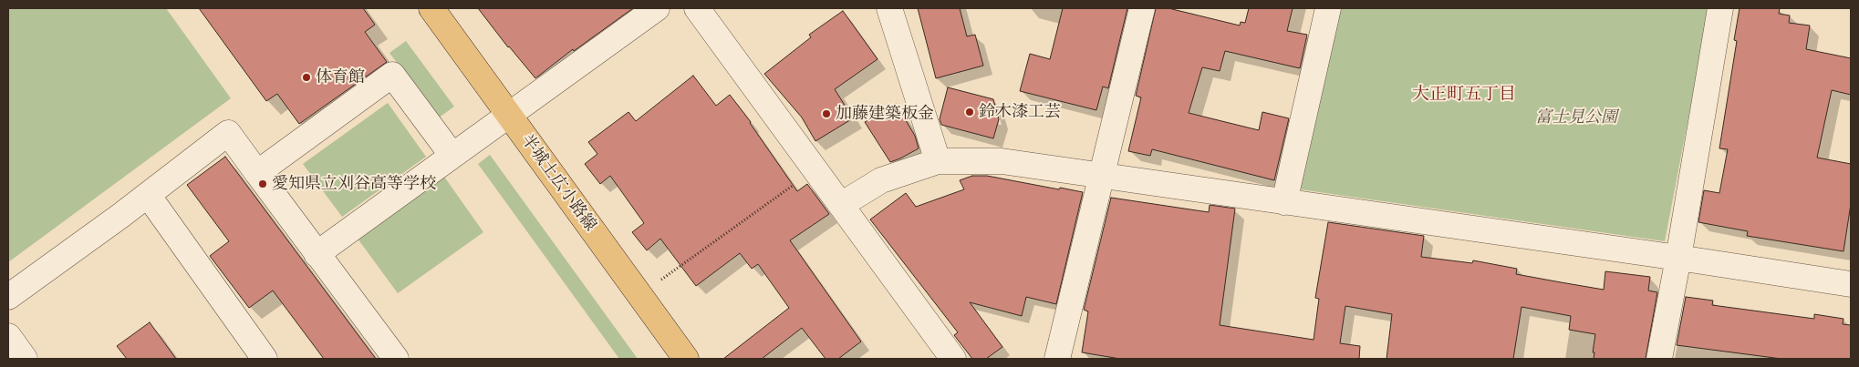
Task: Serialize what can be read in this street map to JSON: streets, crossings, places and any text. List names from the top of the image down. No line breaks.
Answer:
{"streets":{"main road":["半城土広小路線"]},"districts":["大正町五丁目"],"parks":["富士見公園"],"places":["体育館","鈴木漆工芸","加藤建築板金","愛知県立刈谷高等学校"]}
